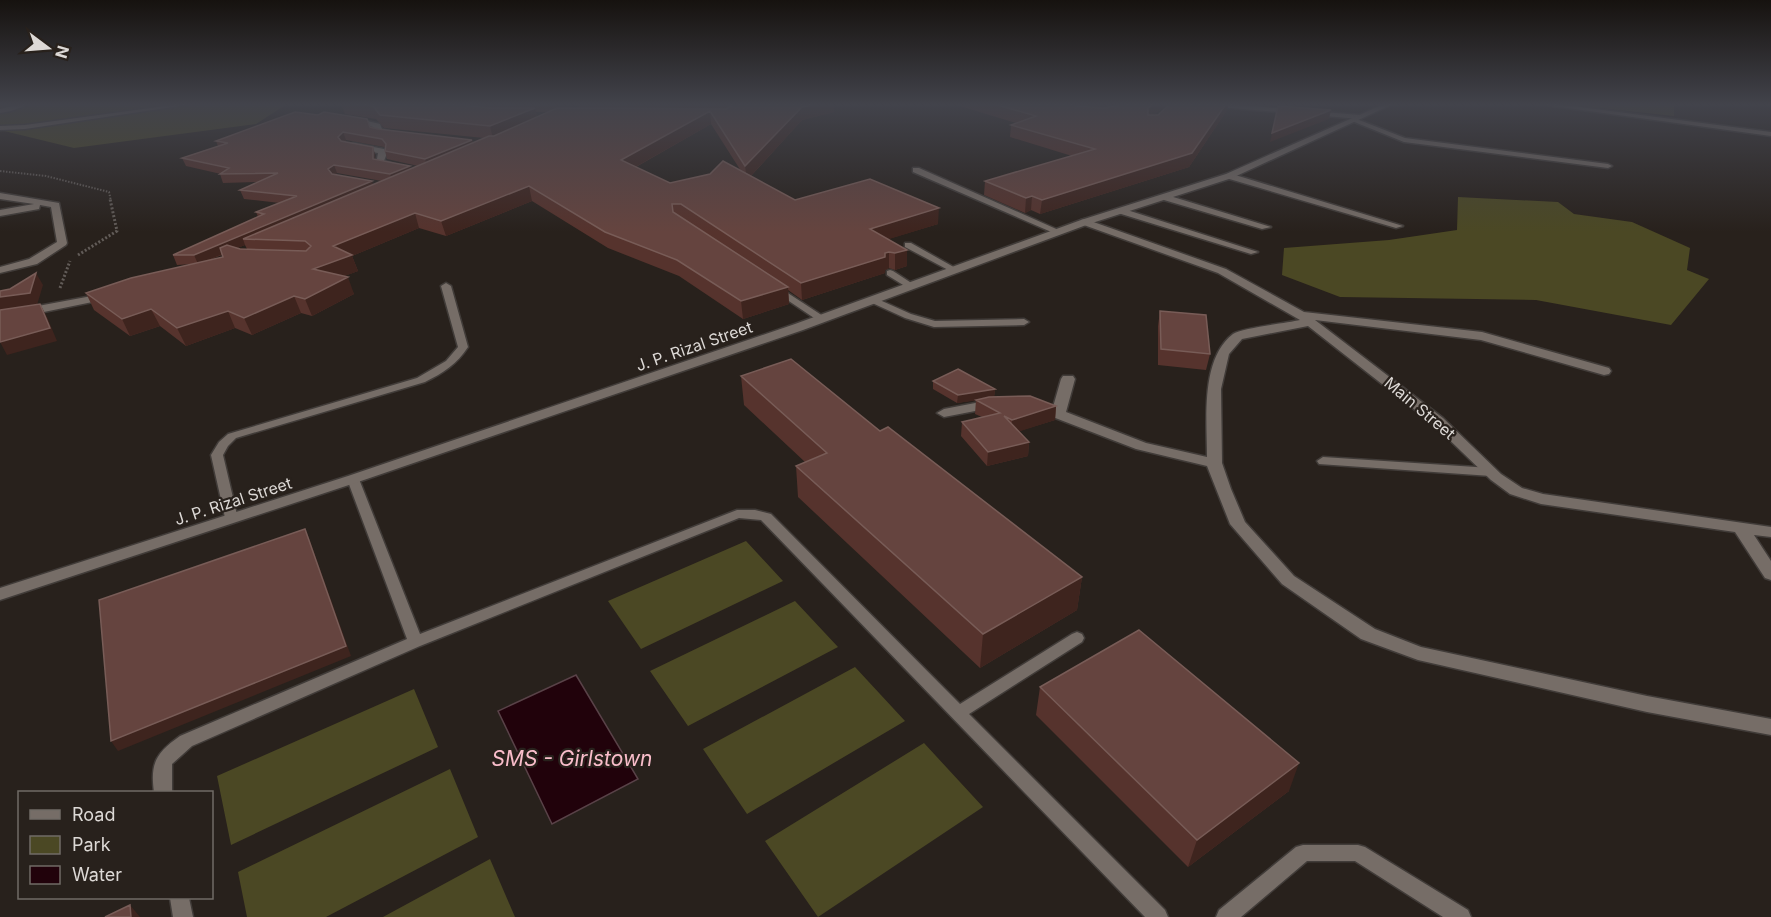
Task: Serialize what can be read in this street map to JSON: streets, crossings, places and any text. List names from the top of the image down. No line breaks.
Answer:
{"streets":{"street":["J. P. Rizal Street","Main Street"]},"crossings":[["J. P. Rizal Street","Main Street"]],"water":["SMS - Girlstown"],"legend":["Road","Park","Water"],"north":"right"}
